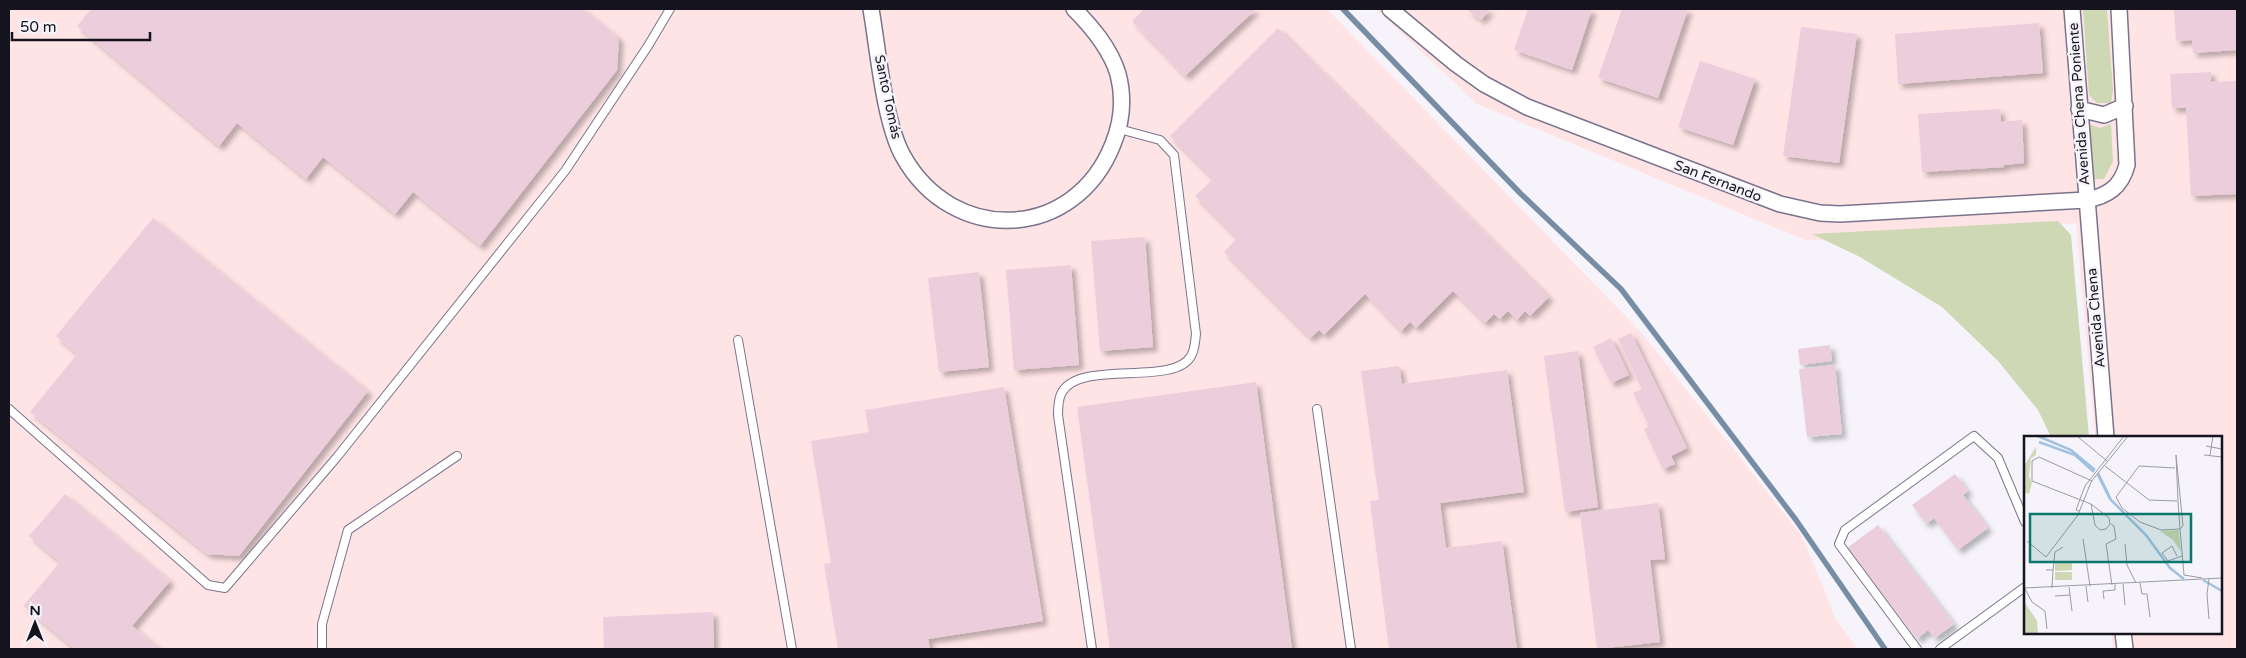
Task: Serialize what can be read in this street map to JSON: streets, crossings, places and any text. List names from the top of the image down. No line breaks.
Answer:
{"streets":{"street":["Santo Tomás","Avenida Chena Poniente","San Fernando","Avenida Chena"]},"crossings":[["Avenida Chena Poniente","San Fernando"],["Avenida Chena Poniente","Avenida Chena"],["San Fernando","Avenida Chena"]],"scale_bar":"50 m","north":"top"}
